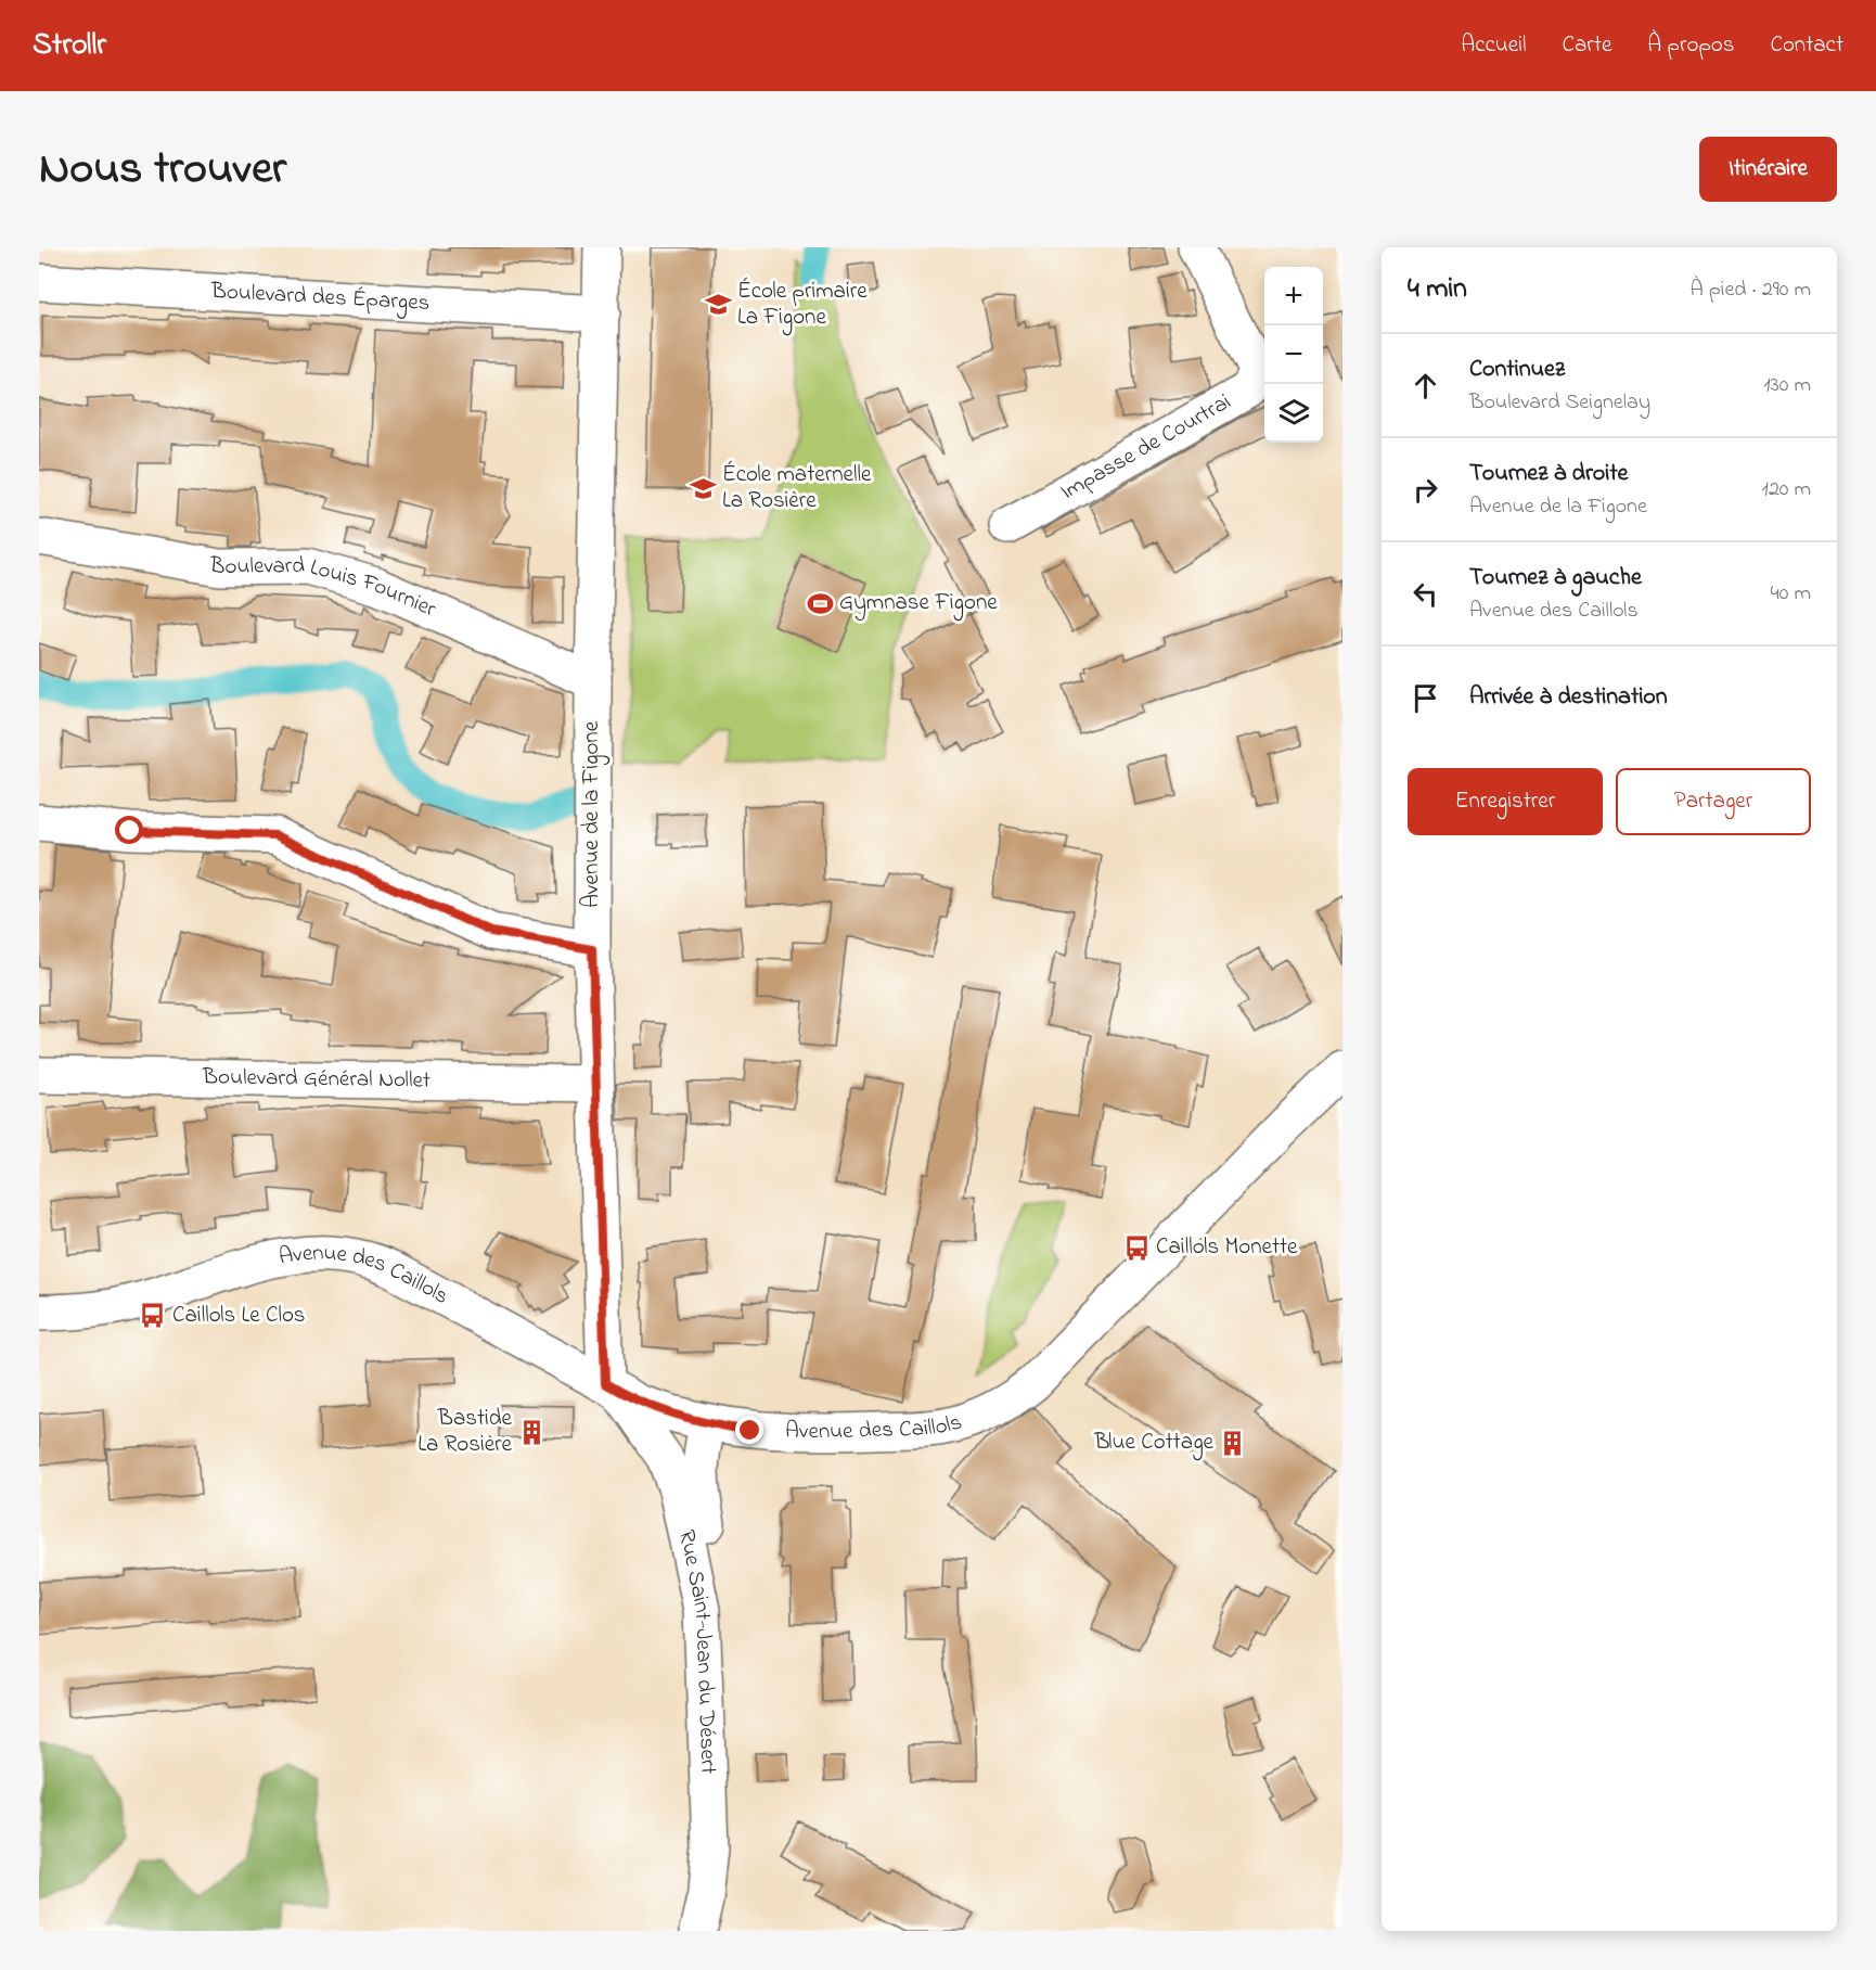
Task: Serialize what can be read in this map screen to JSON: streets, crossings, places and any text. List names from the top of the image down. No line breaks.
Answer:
{"streets":{"street":["Boulevard des Éparges","Impasse de Courtrai","Boulevard Louis Fournier","Avenue de la Figone","Boulevard Général Nollet","Avenue des Caillols","Rue Saint-Jean du Désert"]},"crossings":[["Boulevard des Éparges","Avenue de la Figone"],["Boulevard Louis Fournier","Avenue de la Figone"],["Avenue de la Figone","Boulevard Général Nollet"],["Avenue de la Figone","Avenue des Caillols"],["Avenue de la Figone","Rue Saint-Jean du Désert"],["Avenue des Caillols","Rue Saint-Jean du Désert"]],"places":{"school or university":["École primaire La Figone","École maternelle La Rosière"],"sports":["Gymnase Figone"],"bus stop":["Caillols Monette","Caillols Le Clos"],"building":["Bastide La Rosière","Blue Cottage"]},"page":{"header":"Strollr","nav":["Accueil","Carte","À propos","Contact"],"title":"Nous trouver","buttons":["Itinéraire",["Enregistrer","Partager"]],"heading":["4 min","À pied · 290 m"],"map_buttons":["+","−"],"list":[["Continuez","Boulevard Seignelay","130 m"],["Tournez à droite","Avenue de la Figone","120 m"],["Tournez à gauche","Avenue des Caillols","40 m"],"Arrivée à destination"]}}
